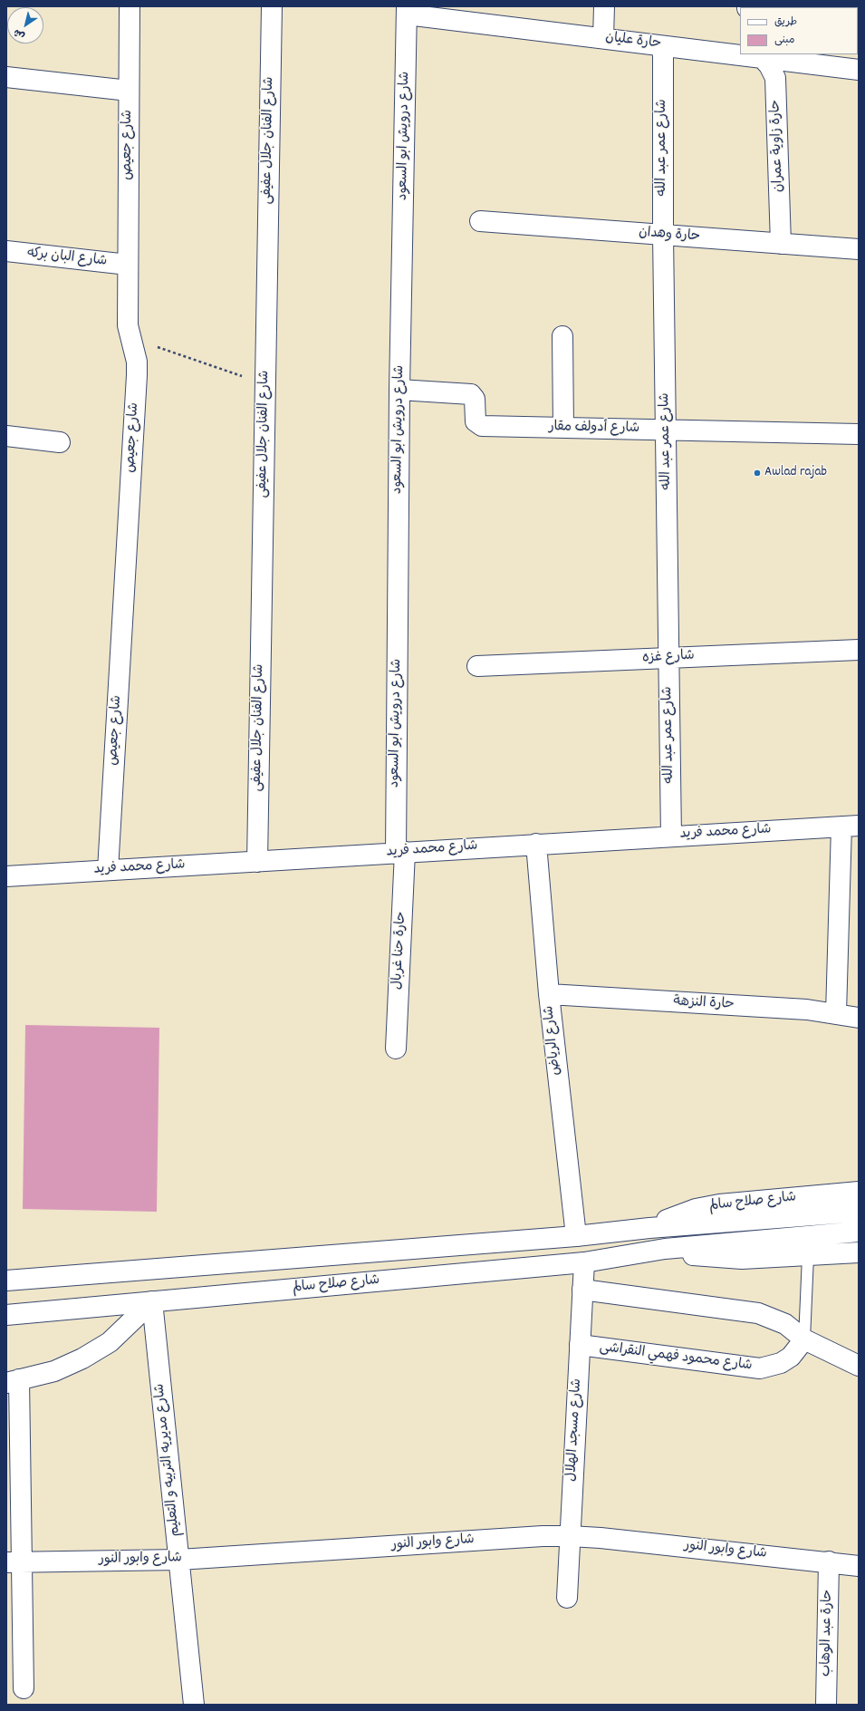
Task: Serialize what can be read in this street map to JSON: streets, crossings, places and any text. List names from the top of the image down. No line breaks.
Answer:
{"streets":{"street":["حارة عليان","شارع درويش ابو السعود","شارع الفنان جلال عفيفى","شارع جعيص","حارة زاوية عمران","شارع عمر عبد الله","حارة وهدان","شارع البان بركه","شارع أدولف مقار","شارع غزه","شارع محمد فريد","حارة حنا غربال","حارة النزهة","شارع الرياض","شارع صلاح سالم","شارع محمود فهمي النقراشى","شارع مسجد الهلال","شارع مديريه التربيه و التعليم","شارع وابور النور","حارة عبد الوهاب"]},"crossings":[["حارة عليان","شارع درويش ابو السعود"],["حارة عليان","حارة زاوية عمران"],["حارة عليان","شارع عمر عبد الله"],["شارع درويش ابو السعود","شارع أدولف مقار"],["شارع درويش ابو السعود","شارع محمد فريد"],["شارع درويش ابو السعود","حارة حنا غربال"],["شارع الفنان جلال عفيفى","شارع محمد فريد"],["شارع جعيص","شارع البان بركه"],["شارع جعيص","شارع محمد فريد"],["حارة زاوية عمران","حارة وهدان"],["شارع عمر عبد الله","حارة وهدان"],["شارع عمر عبد الله","شارع أدولف مقار"],["شارع عمر عبد الله","شارع غزه"],["شارع عمر عبد الله","شارع محمد فريد"],["شارع محمد فريد","حارة حنا غربال"],["شارع محمد فريد","شارع الرياض"],["حارة النزهة","شارع الرياض"],["شارع الرياض","شارع صلاح سالم"],["شارع صلاح سالم","شارع مسجد الهلال"],["شارع صلاح سالم","شارع مديريه التربيه و التعليم"],["شارع محمود فهمي النقراشى","شارع مسجد الهلال"],["شارع مسجد الهلال","شارع وابور النور"],["شارع مديريه التربيه و التعليم","شارع وابور النور"],["شارع وابور النور","حارة عبد الوهاب"]],"places":["Awlad rajab"],"legend":["طريق","مبنى"],"north":"bottom left"}
